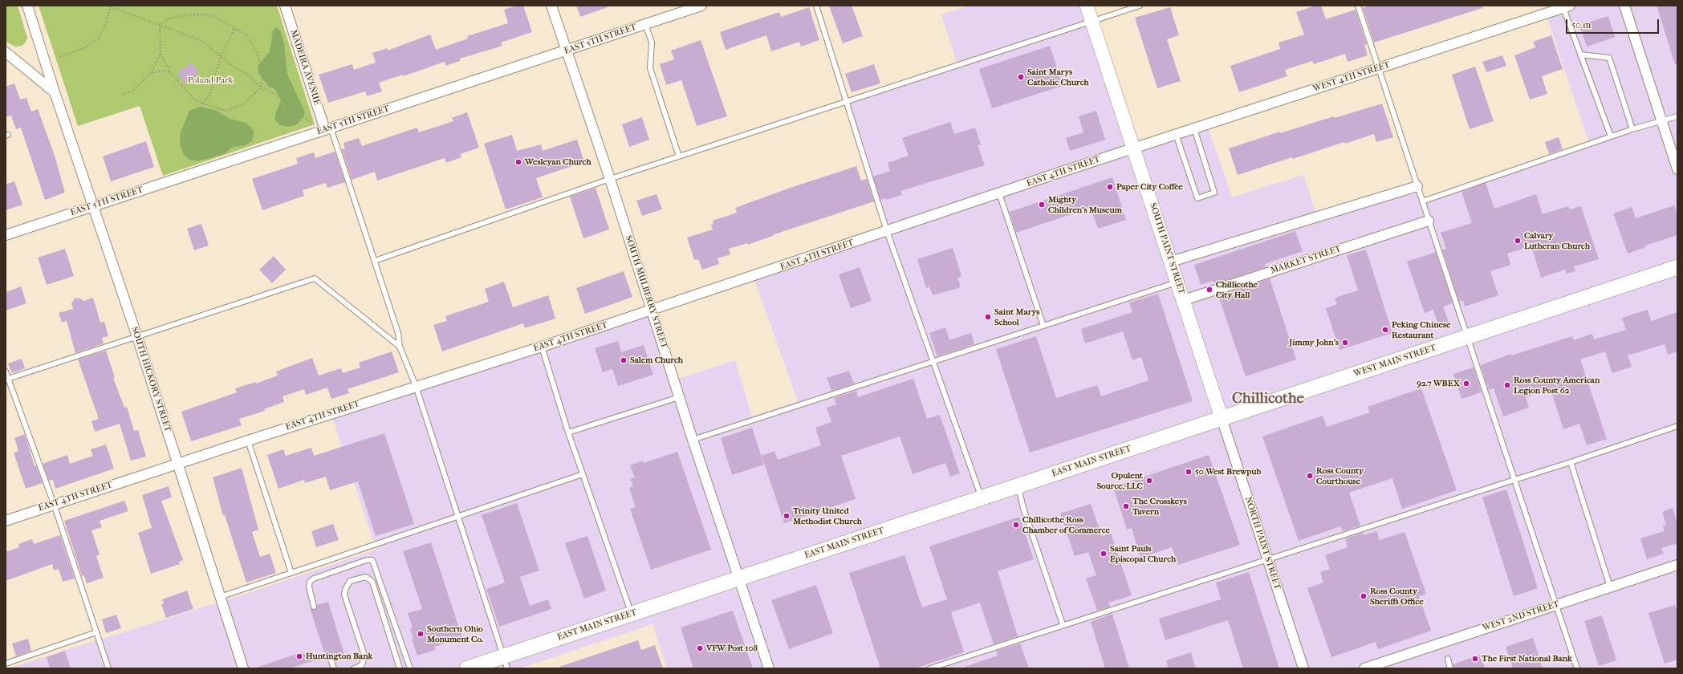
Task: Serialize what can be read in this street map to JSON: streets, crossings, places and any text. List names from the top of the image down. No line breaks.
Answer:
{"streets":{"main road":["SOUTH PAINT STREET","WEST MAIN STREET","EAST MAIN STREET"],"street":["EAST 5TH STREET","MADEIRA AVENUE","WEST 4TH STREET","EAST 4TH STREET","MARKET STREET","SOUTH MULBERRY STREET","SOUTH HICKORY STREET","NORTH PAINT STREET","WEST 2ND STREET"]},"crossings":[["EAST 5TH STREET","MADEIRA AVENUE"],["EAST 5TH STREET","SOUTH MULBERRY STREET"],["EAST 5TH STREET","SOUTH HICKORY STREET"],["WEST 4TH STREET","EAST 4TH STREET"],["WEST 4TH STREET","SOUTH PAINT STREET"],["EAST 4TH STREET","SOUTH PAINT STREET"],["EAST 4TH STREET","SOUTH MULBERRY STREET"],["EAST 4TH STREET","SOUTH HICKORY STREET"],["SOUTH PAINT STREET","MARKET STREET"],["SOUTH PAINT STREET","WEST MAIN STREET"],["SOUTH PAINT STREET","EAST MAIN STREET"],["SOUTH PAINT STREET","NORTH PAINT STREET"],["SOUTH MULBERRY STREET","EAST MAIN STREET"],["WEST MAIN STREET","EAST MAIN STREET"],["WEST MAIN STREET","NORTH PAINT STREET"],["EAST MAIN STREET","NORTH PAINT STREET"]],"districts":["Chillicothe"],"parks":["Poland Park"],"places":["Saint Marys Catholic Church","Wesleyan Church","Paper City Coffee","Mighty Children's Museum","Calvary Lutheran Church","Chillicothe City Hall","Saint Marys School","Peking Chinese Restaurant","Jimmy John's","Salem Church","92.7 WBEX","Ross County American Legion Post 62","50 West Brewpub","Ross County Courthouse","Opulent Source, LLC","The Crosskeys Tavern","Trinity United Methodist Church","Chillicothe Ross Chamber of Commerce","Saint Pauls Episcopal Church","Ross County Sheriffs Office","Southern Ohio Monument Co.","VFW Post 108","Huntington Bank","The First National Bank"],"scale_bar":"50 m"}
